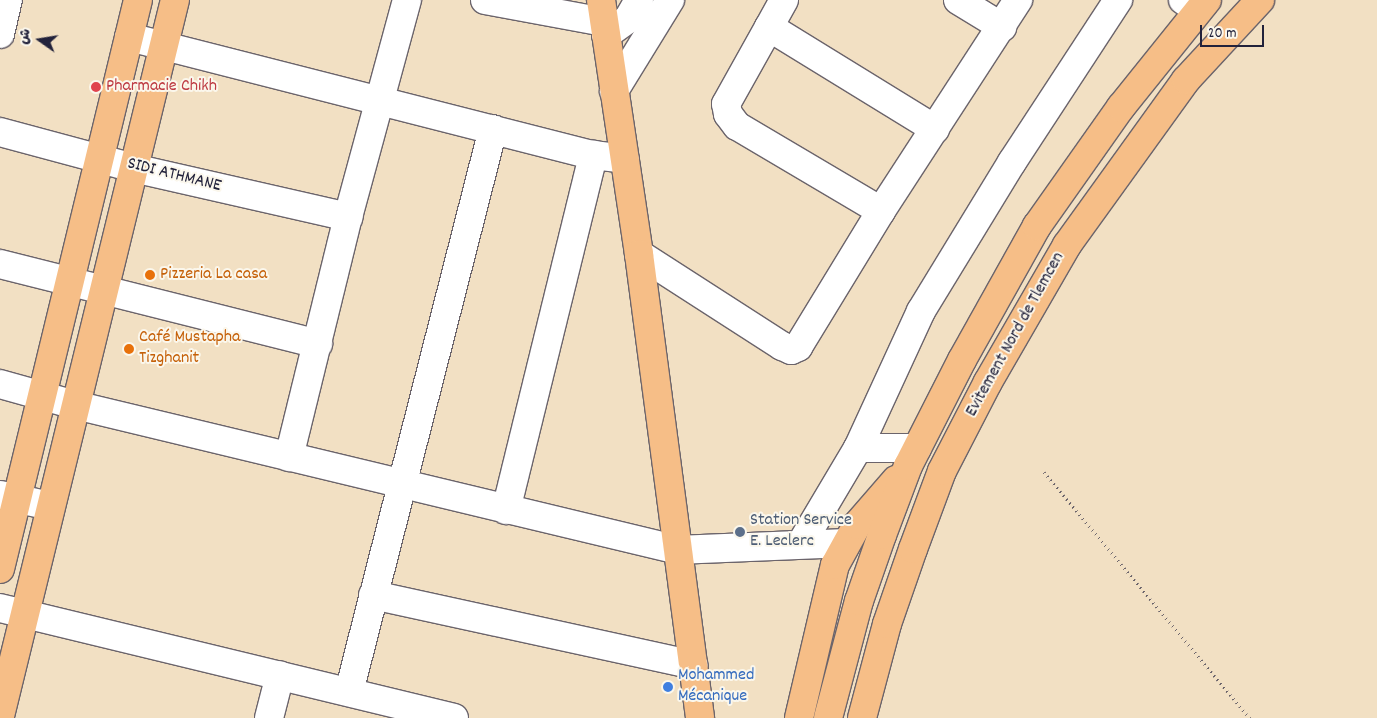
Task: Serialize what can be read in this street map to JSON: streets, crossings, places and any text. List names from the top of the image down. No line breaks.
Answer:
{"streets":{"main road":["Evitement Nord de Tlemcen"],"street":["SIDI ATHMANE"]},"places":["Pharmacie Chikh","Pizzeria La casa","Café Mustapha Tizghanit","Station Service E. Leclerc","Mohammed Mécanique"],"scale_bar":"20 m","north":"left"}
